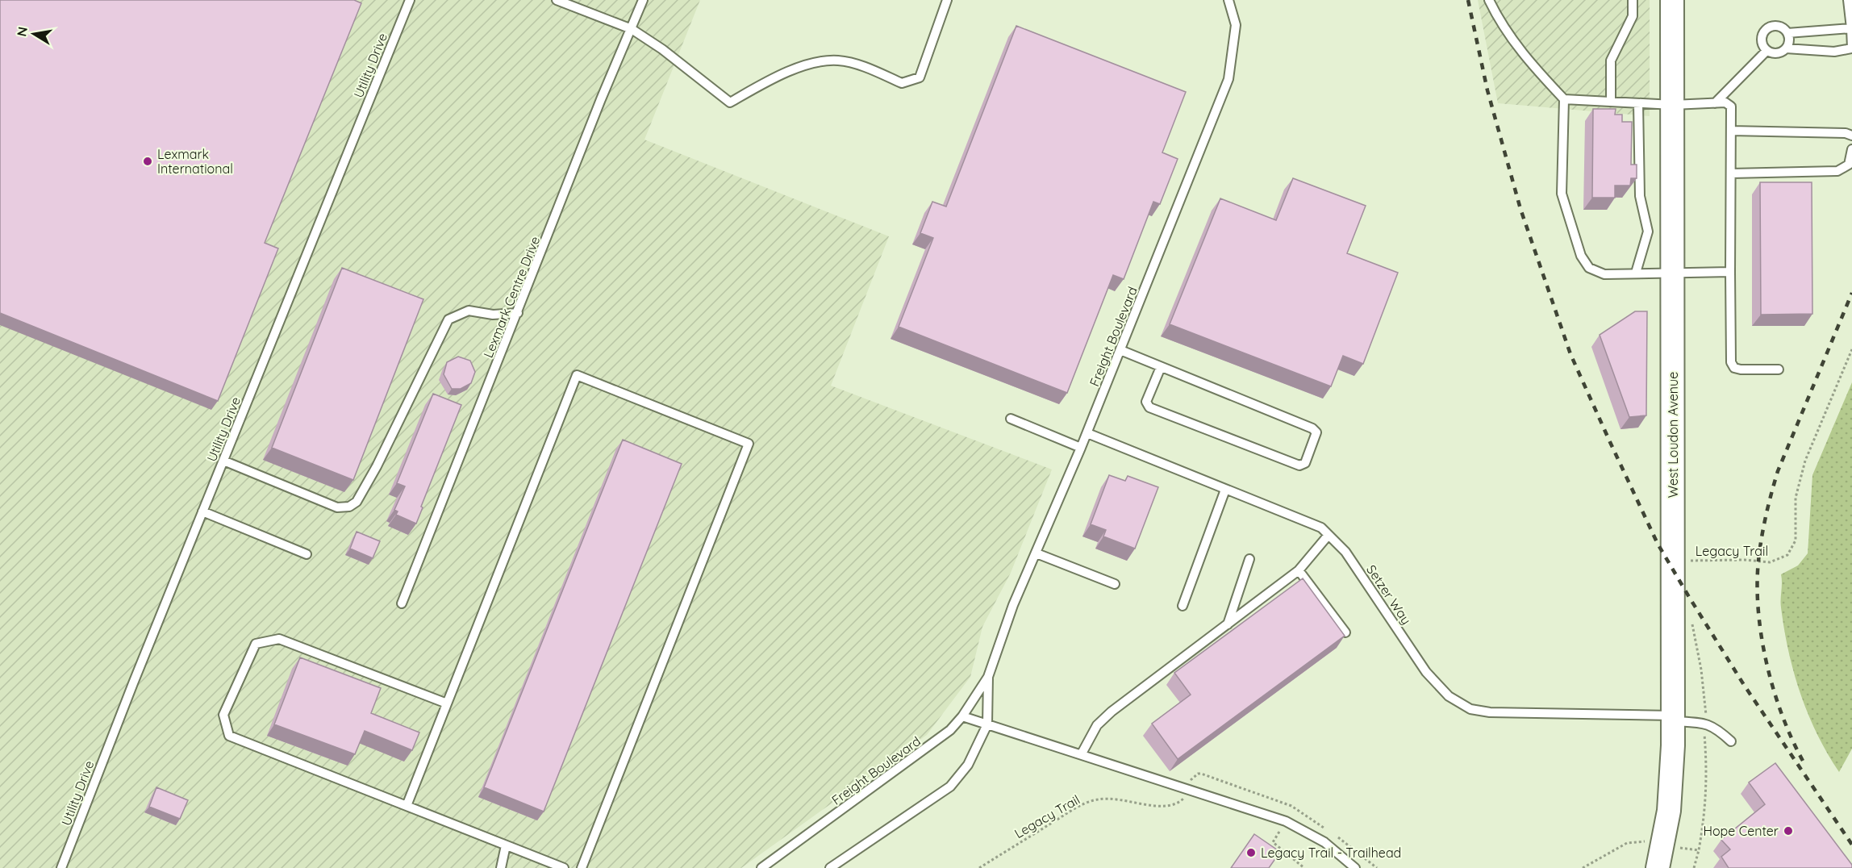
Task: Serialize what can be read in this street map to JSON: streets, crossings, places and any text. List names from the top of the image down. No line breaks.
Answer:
{"streets":{"main road":["West Loudon Avenue"],"lane":["Utility Drive","Lexmark Centre Drive","Freight Boulevard","Setzer Way"],"path":["Legacy Trail"]},"crossings":[["Freight Boulevard","Setzer Way"],["West Loudon Avenue","Setzer Way"]],"places":["Lexmark International","Hope Center","Legacy Trail - Trailhead"],"north":"left"}
